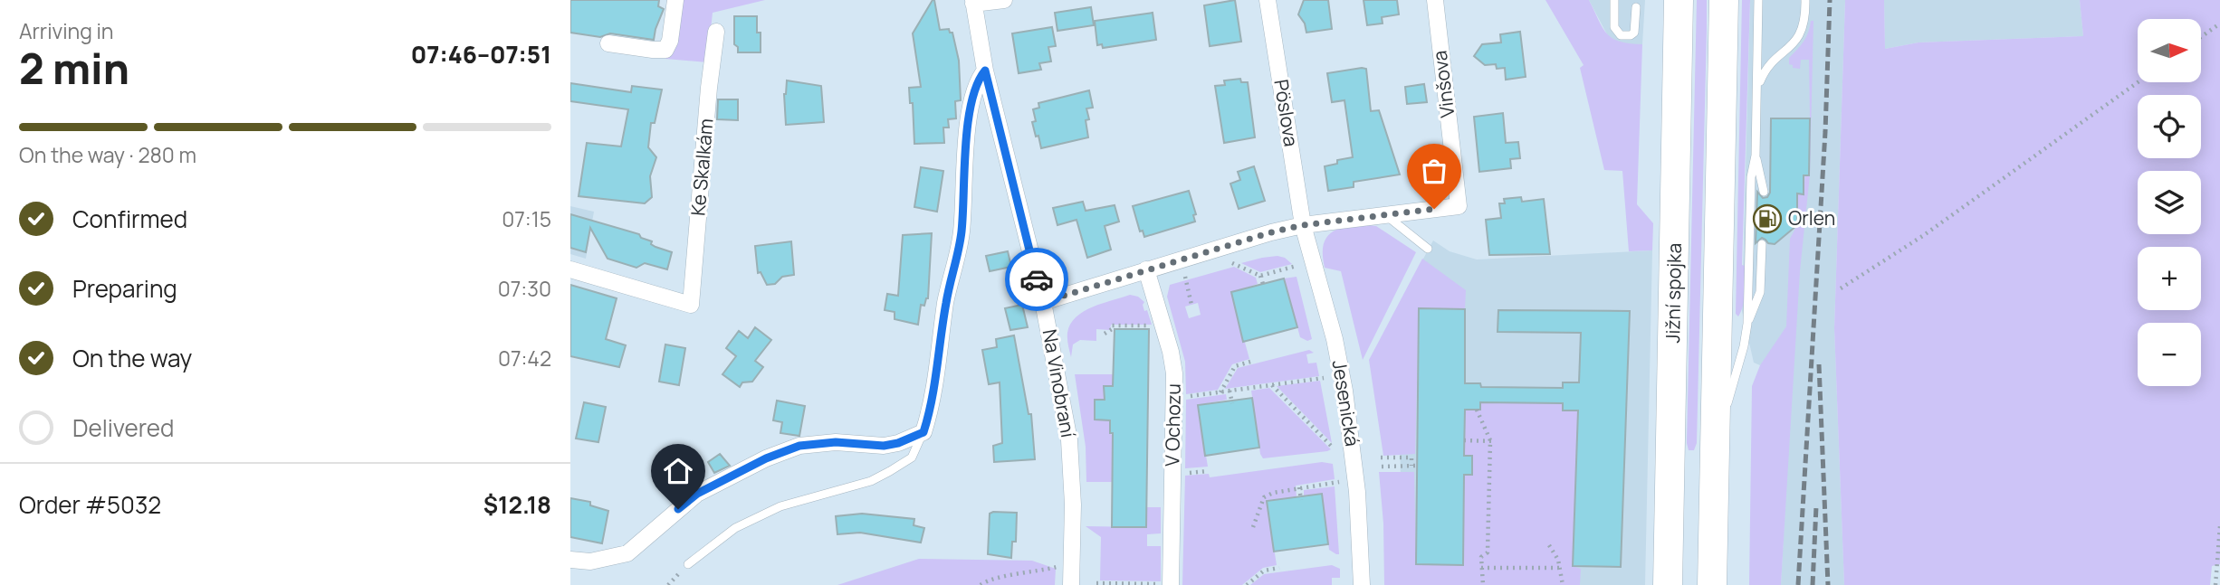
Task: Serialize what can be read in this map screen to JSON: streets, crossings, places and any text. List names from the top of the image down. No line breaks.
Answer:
{"streets":{"highway":["Jižní spojka"],"street":["Vinšova","Pöslova","Ke Skalkám","Na Vinobraní","Jesenická","V Ochozu"]},"crossings":[["Pöslova","Jesenická"]],"places":{"fuel station":["Orlen"]},"north":"right","page":{"heading":["2 min","Arriving in","07:46–07:51"],"panel":["Order #5032","$12.18"],"map_buttons":["+","−"],"bar":"On the way · 280 m","list":[["Confirmed","07:15"],["Preparing","07:30"],["On the way","07:42"],"Delivered"]}}
